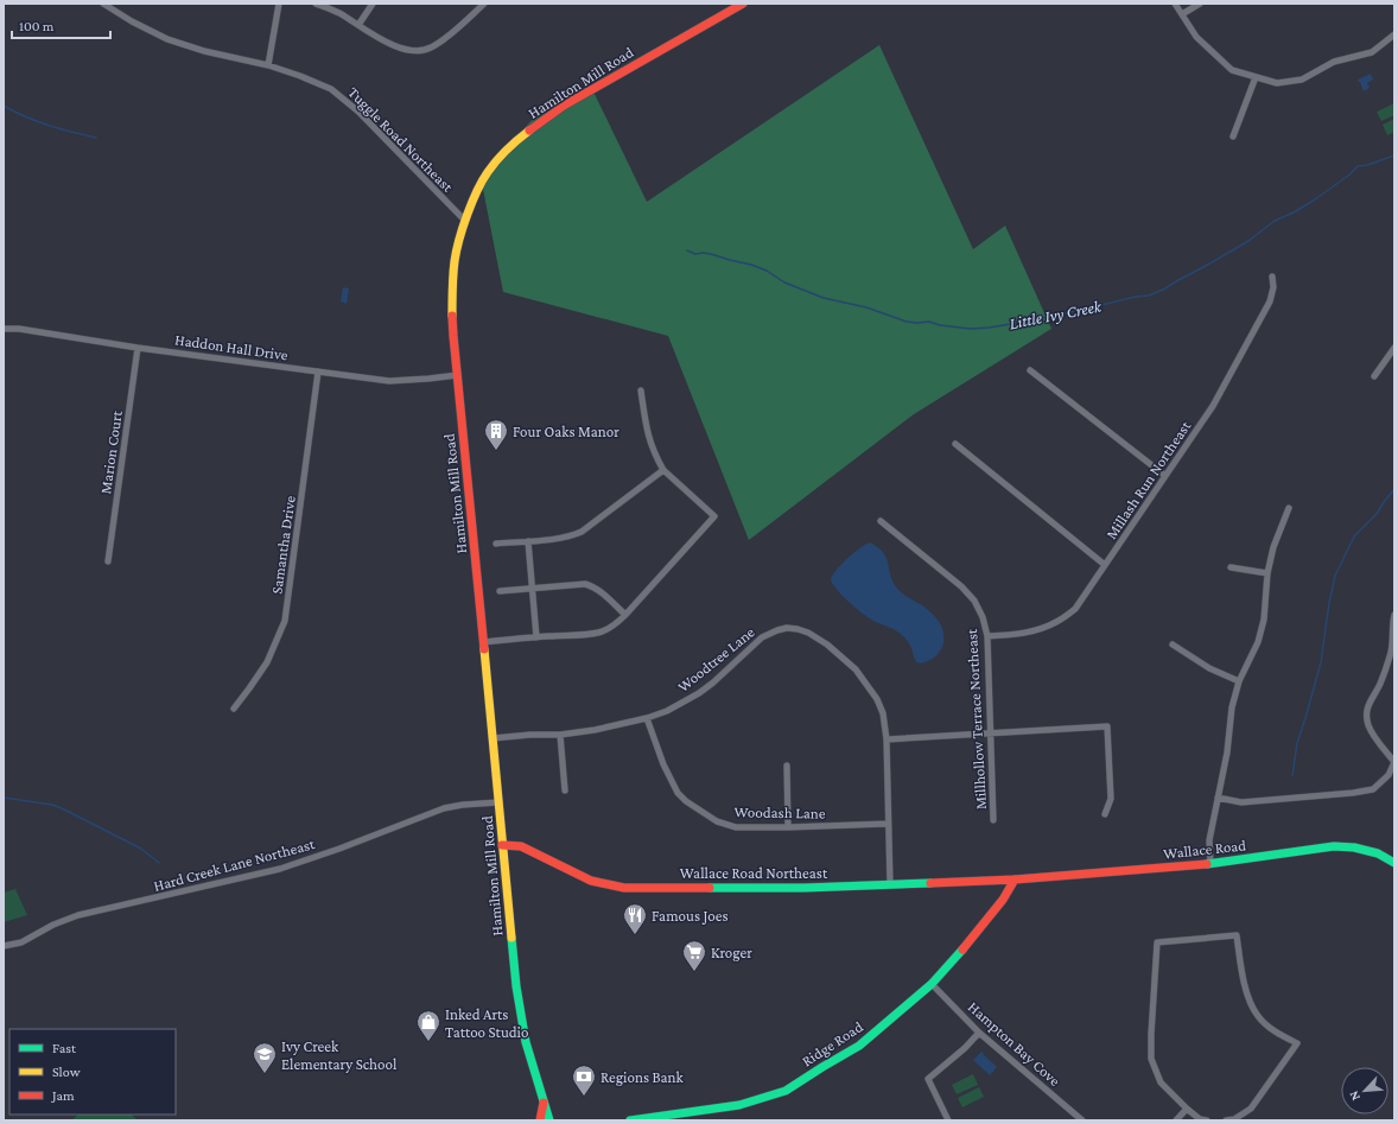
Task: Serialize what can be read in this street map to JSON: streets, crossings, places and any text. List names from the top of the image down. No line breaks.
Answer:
{"streets":{"street":["Hamilton Mill Road","Tuggle Road Northeast","Haddon Hall Drive","Marion Court","Millash Run Northeast","Samantha Drive","Woodtree Lane","Millhollow Terrace Northeast","Woodash Lane","Wallace Road","Hard Creek Lane Northeast","Wallace Road Northeast","Ridge Road","Hampton Bay Cove"]},"crossings":[["Hamilton Mill Road","Tuggle Road Northeast"],["Hamilton Mill Road","Haddon Hall Drive"],["Hamilton Mill Road","Woodtree Lane"],["Hamilton Mill Road","Hard Creek Lane Northeast"],["Hamilton Mill Road","Wallace Road Northeast"],["Haddon Hall Drive","Marion Court"],["Haddon Hall Drive","Samantha Drive"],["Millash Run Northeast","Millhollow Terrace Northeast"],["Woodtree Lane","Woodash Lane"],["Woodtree Lane","Wallace Road Northeast"],["Wallace Road","Wallace Road Northeast"],["Wallace Road","Ridge Road"],["Wallace Road Northeast","Ridge Road"],["Ridge Road","Hampton Bay Cove"]],"water":["Little Ivy Creek"],"places":{"building":["Four Oaks Manor"],"restaurant":["Famous Joes"],"supermarket":["Kroger"],"shop":["Inked Arts Tattoo Studio"],"school or university":["Ivy Creek Elementary School"],"bank":["Regions Bank"]},"legend":["Fast","Slow","Jam"],"scale_bar":"100 m","north":"bottom left"}
